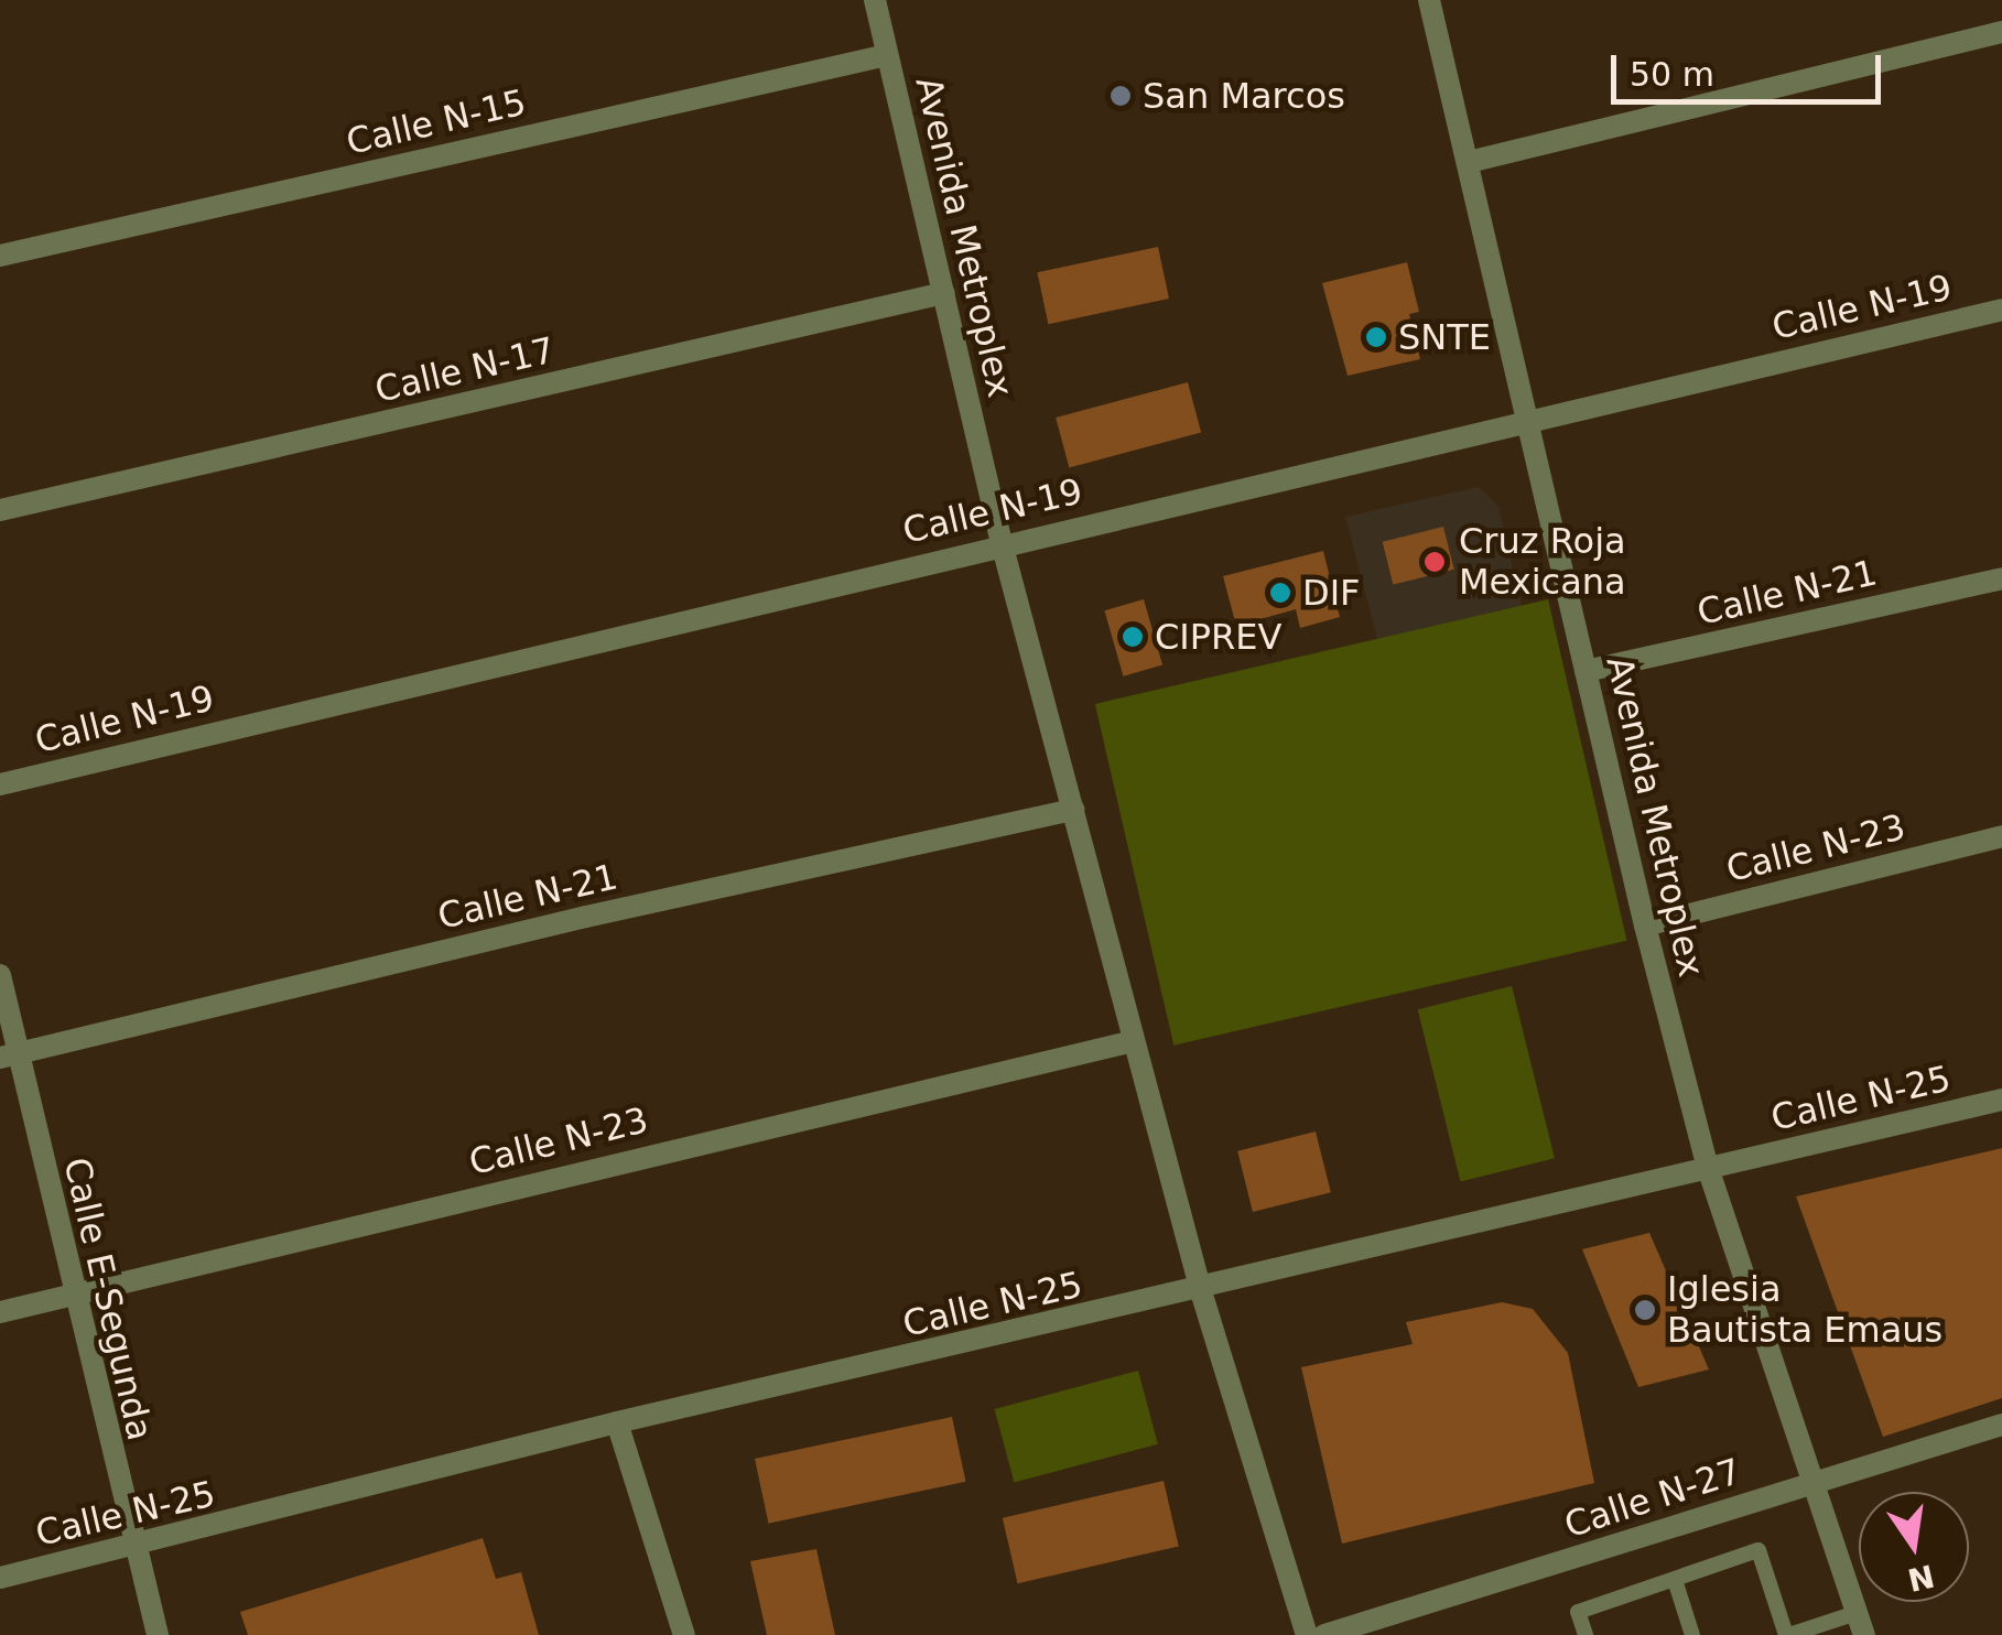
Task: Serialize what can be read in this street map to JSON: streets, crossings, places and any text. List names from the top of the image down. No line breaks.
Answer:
{"streets":{"street":["Calle N-15","Avenida Metroplex","Calle N-19","Calle N-17","Calle N-21","Calle N-23","Calle N-25","Calle E-Segunda","Calle N-27"]},"crossings":[["Calle N-15","Avenida Metroplex"],["Avenida Metroplex","Calle N-19"],["Avenida Metroplex","Calle N-17"],["Avenida Metroplex","Calle N-21"],["Avenida Metroplex","Calle N-23"],["Avenida Metroplex","Calle N-25"],["Avenida Metroplex","Calle N-27"],["Calle N-21","Calle E-Segunda"],["Calle N-23","Calle E-Segunda"],["Calle N-25","Calle E-Segunda"]],"places":["San Marcos","SNTE","Cruz Roja Mexicana","DIF","CIPREV","Iglesia Bautista Emaus"],"scale_bar":"50 m","north":"bottom"}
